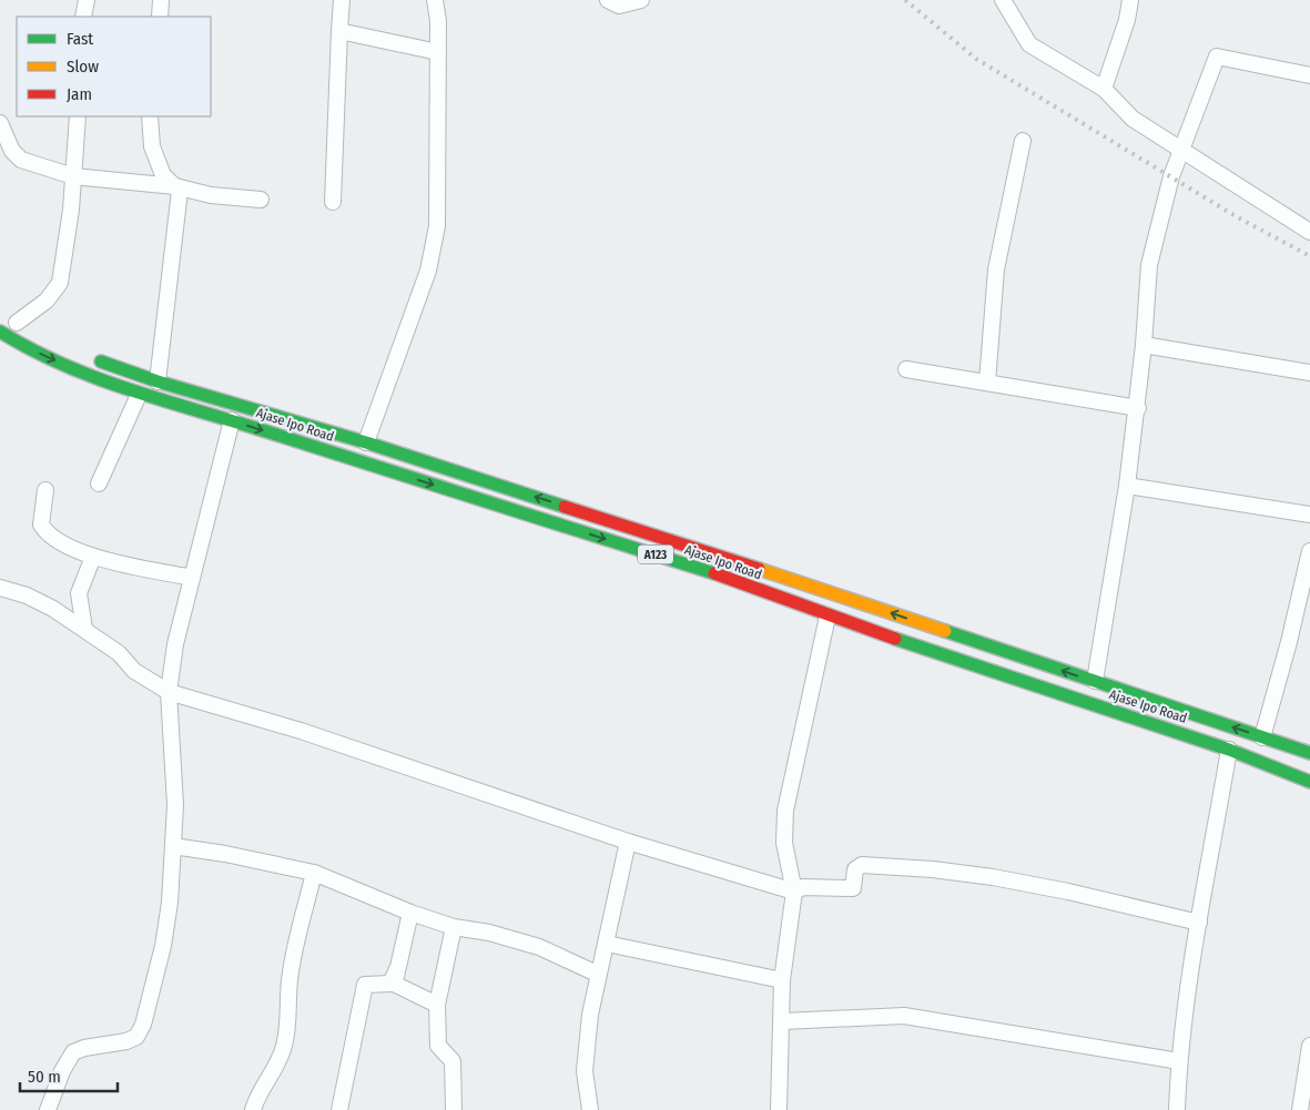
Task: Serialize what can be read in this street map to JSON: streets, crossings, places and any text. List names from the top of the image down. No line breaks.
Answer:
{"streets":{"highway":["Ajase Ipo Road","A123"]},"legend":["Fast","Slow","Jam"],"scale_bar":"50 m"}
